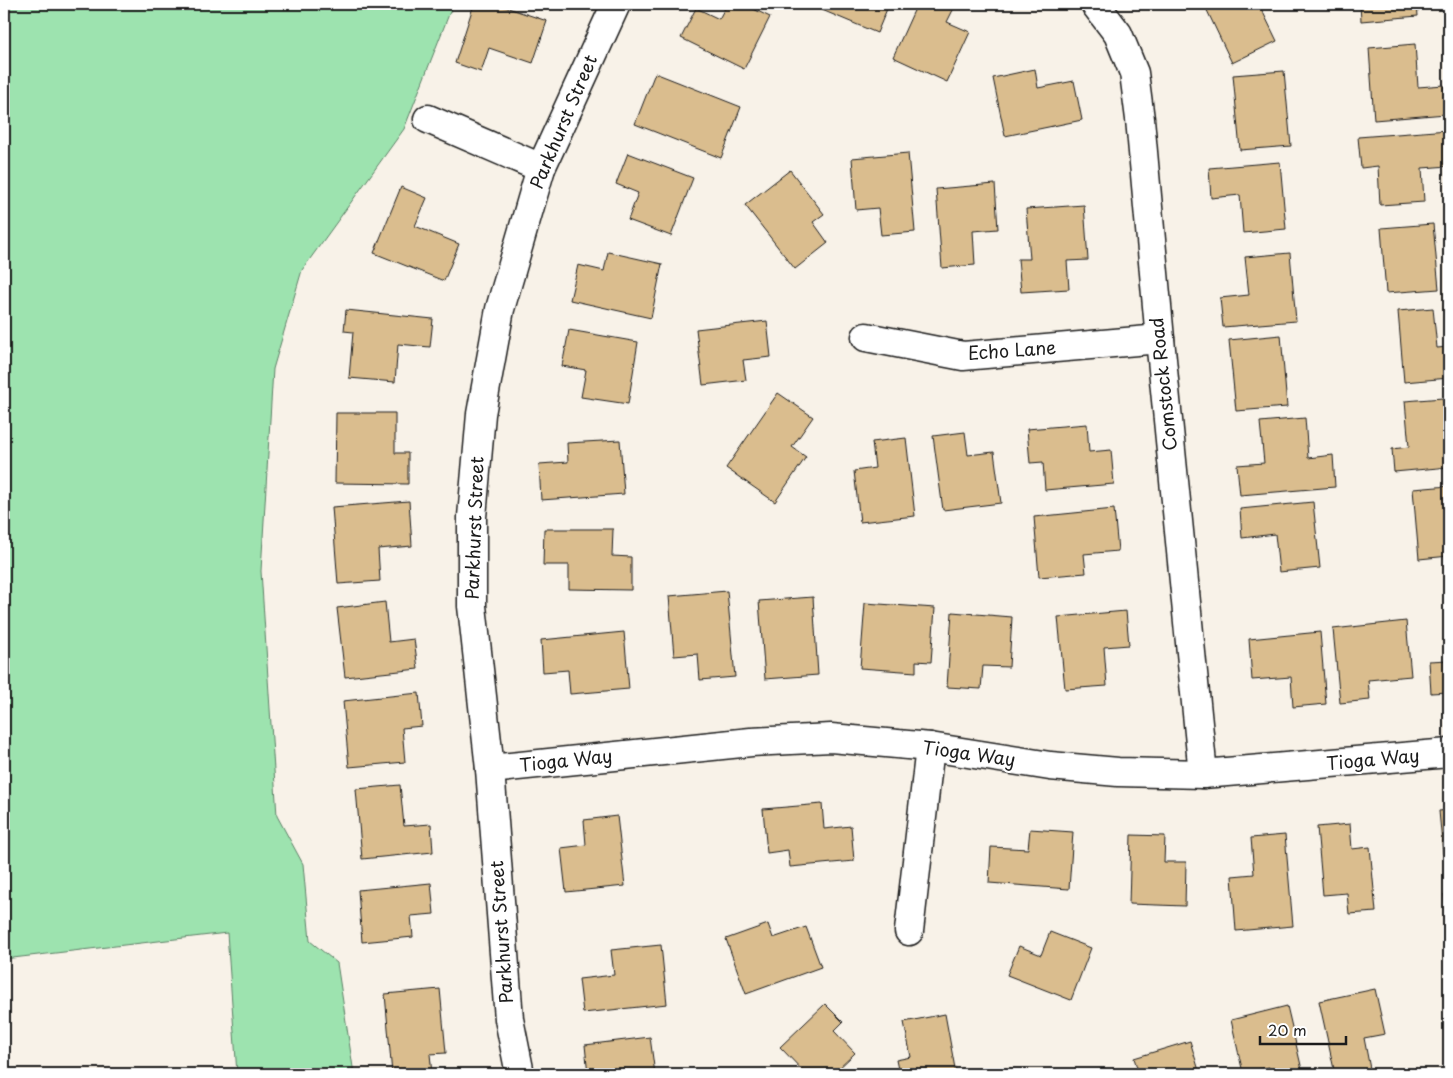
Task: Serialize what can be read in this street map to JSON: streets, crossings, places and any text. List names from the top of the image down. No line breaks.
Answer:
{"streets":{"street":["Parkhurst Street","Echo Lane","Comstock Road","Tioga Way"]},"crossings":[["Parkhurst Street","Tioga Way"],["Echo Lane","Comstock Road"],["Comstock Road","Tioga Way"]],"scale_bar":"20 m"}
